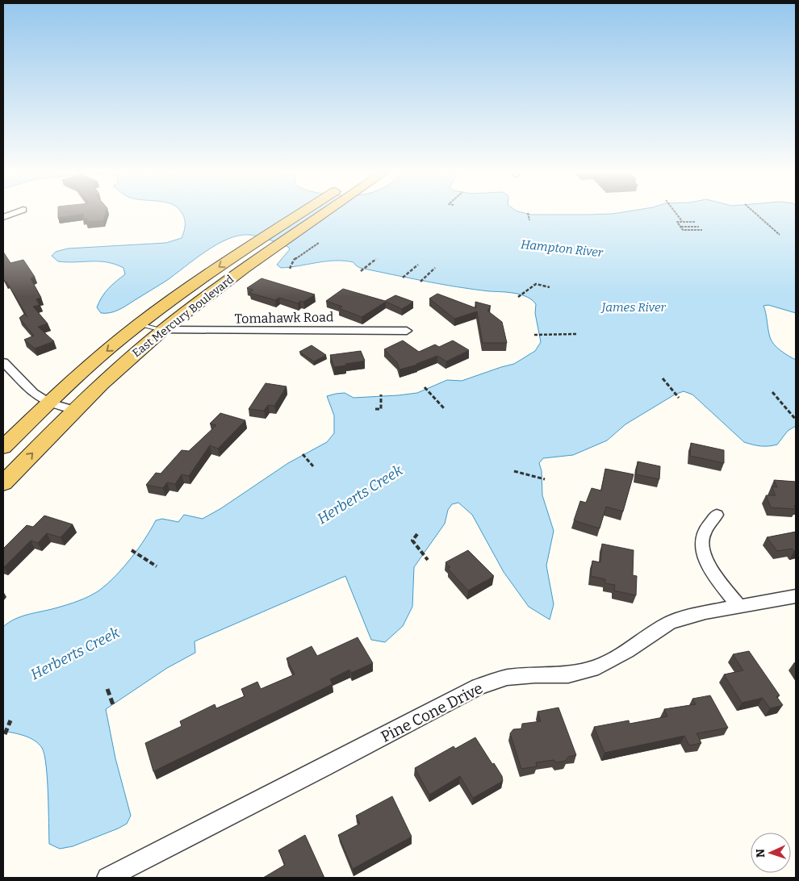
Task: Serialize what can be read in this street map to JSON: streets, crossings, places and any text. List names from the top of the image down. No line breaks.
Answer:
{"streets":{"main road":["East Mercury Boulevard"],"street":["Tomahawk Road","Pine Cone Drive"]},"crossings":[["East Mercury Boulevard","Tomahawk Road"]],"water":["Hampton River","James River","Herberts Creek"],"north":"left"}
